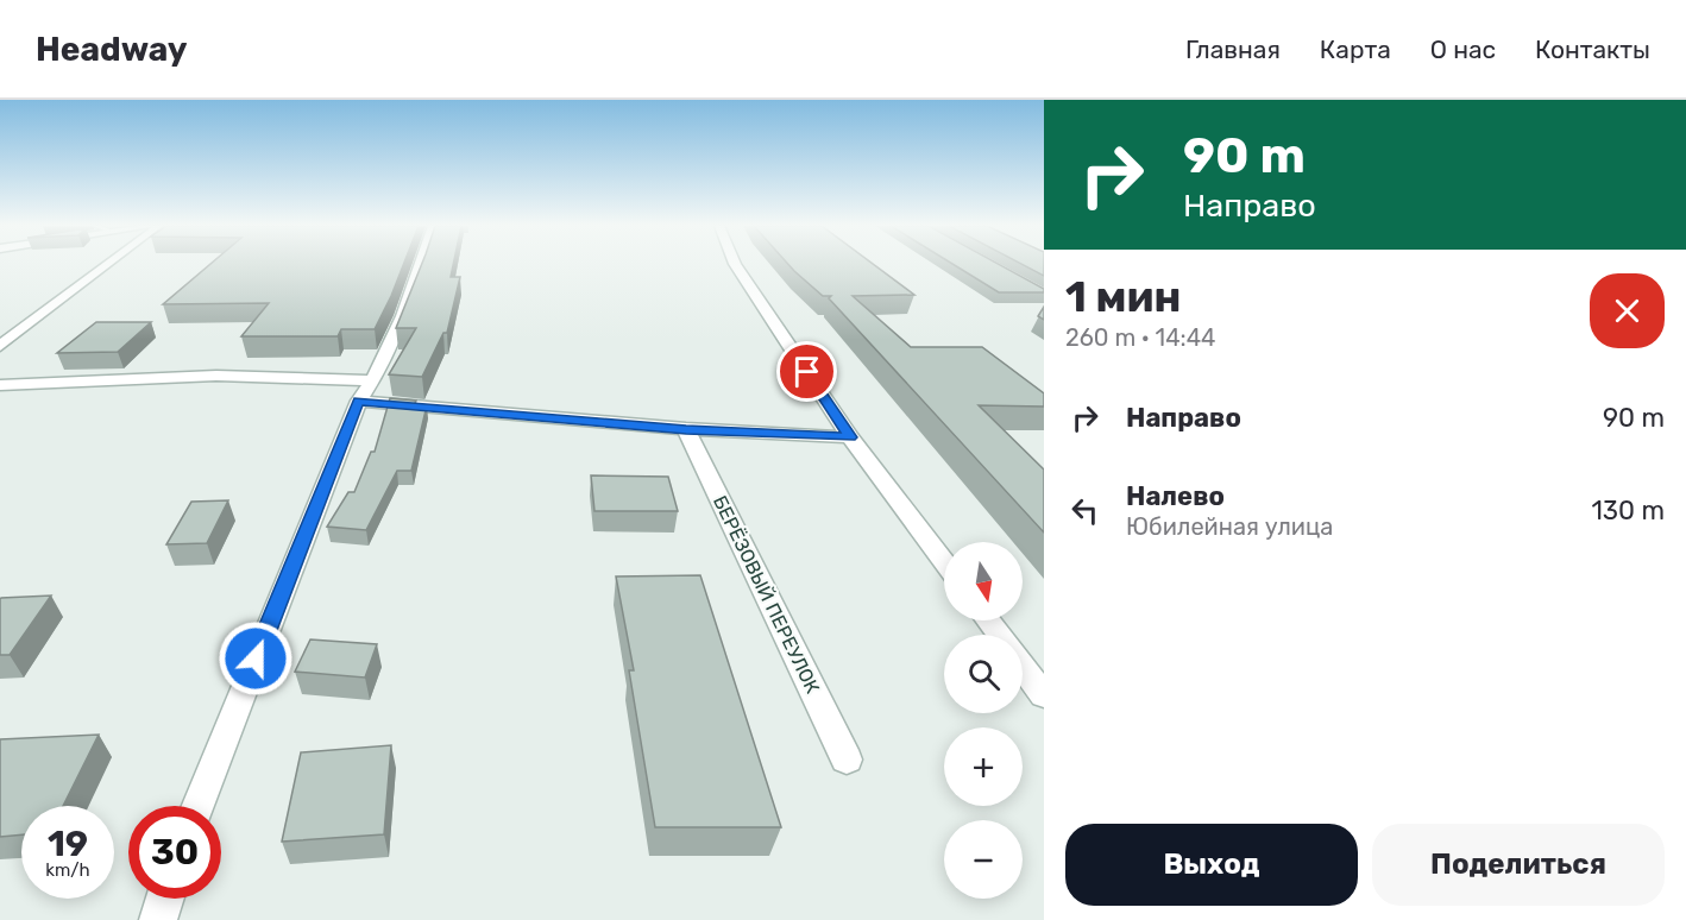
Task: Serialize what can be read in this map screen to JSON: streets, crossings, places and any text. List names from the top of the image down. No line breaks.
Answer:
{"streets":{"street":["БЕРЁЗОВЫЙ ПЕРЕУЛОК"]},"north":"bottom","page":{"header":"Headway","nav":["Главная","Карта","О нас","Контакты"],"turn":["90 m","Направо"],"heading":["1 мин","260 m · 14:44"],"list":[{"name":"Направо","value":"90 m"},{"name":"Налево","note":"Юбилейная улица","value":"130 m"}],"map_buttons":["+","−"],"speed":"19 km/h","limit":"30","buttons":["Выход","Поделиться"]}}
